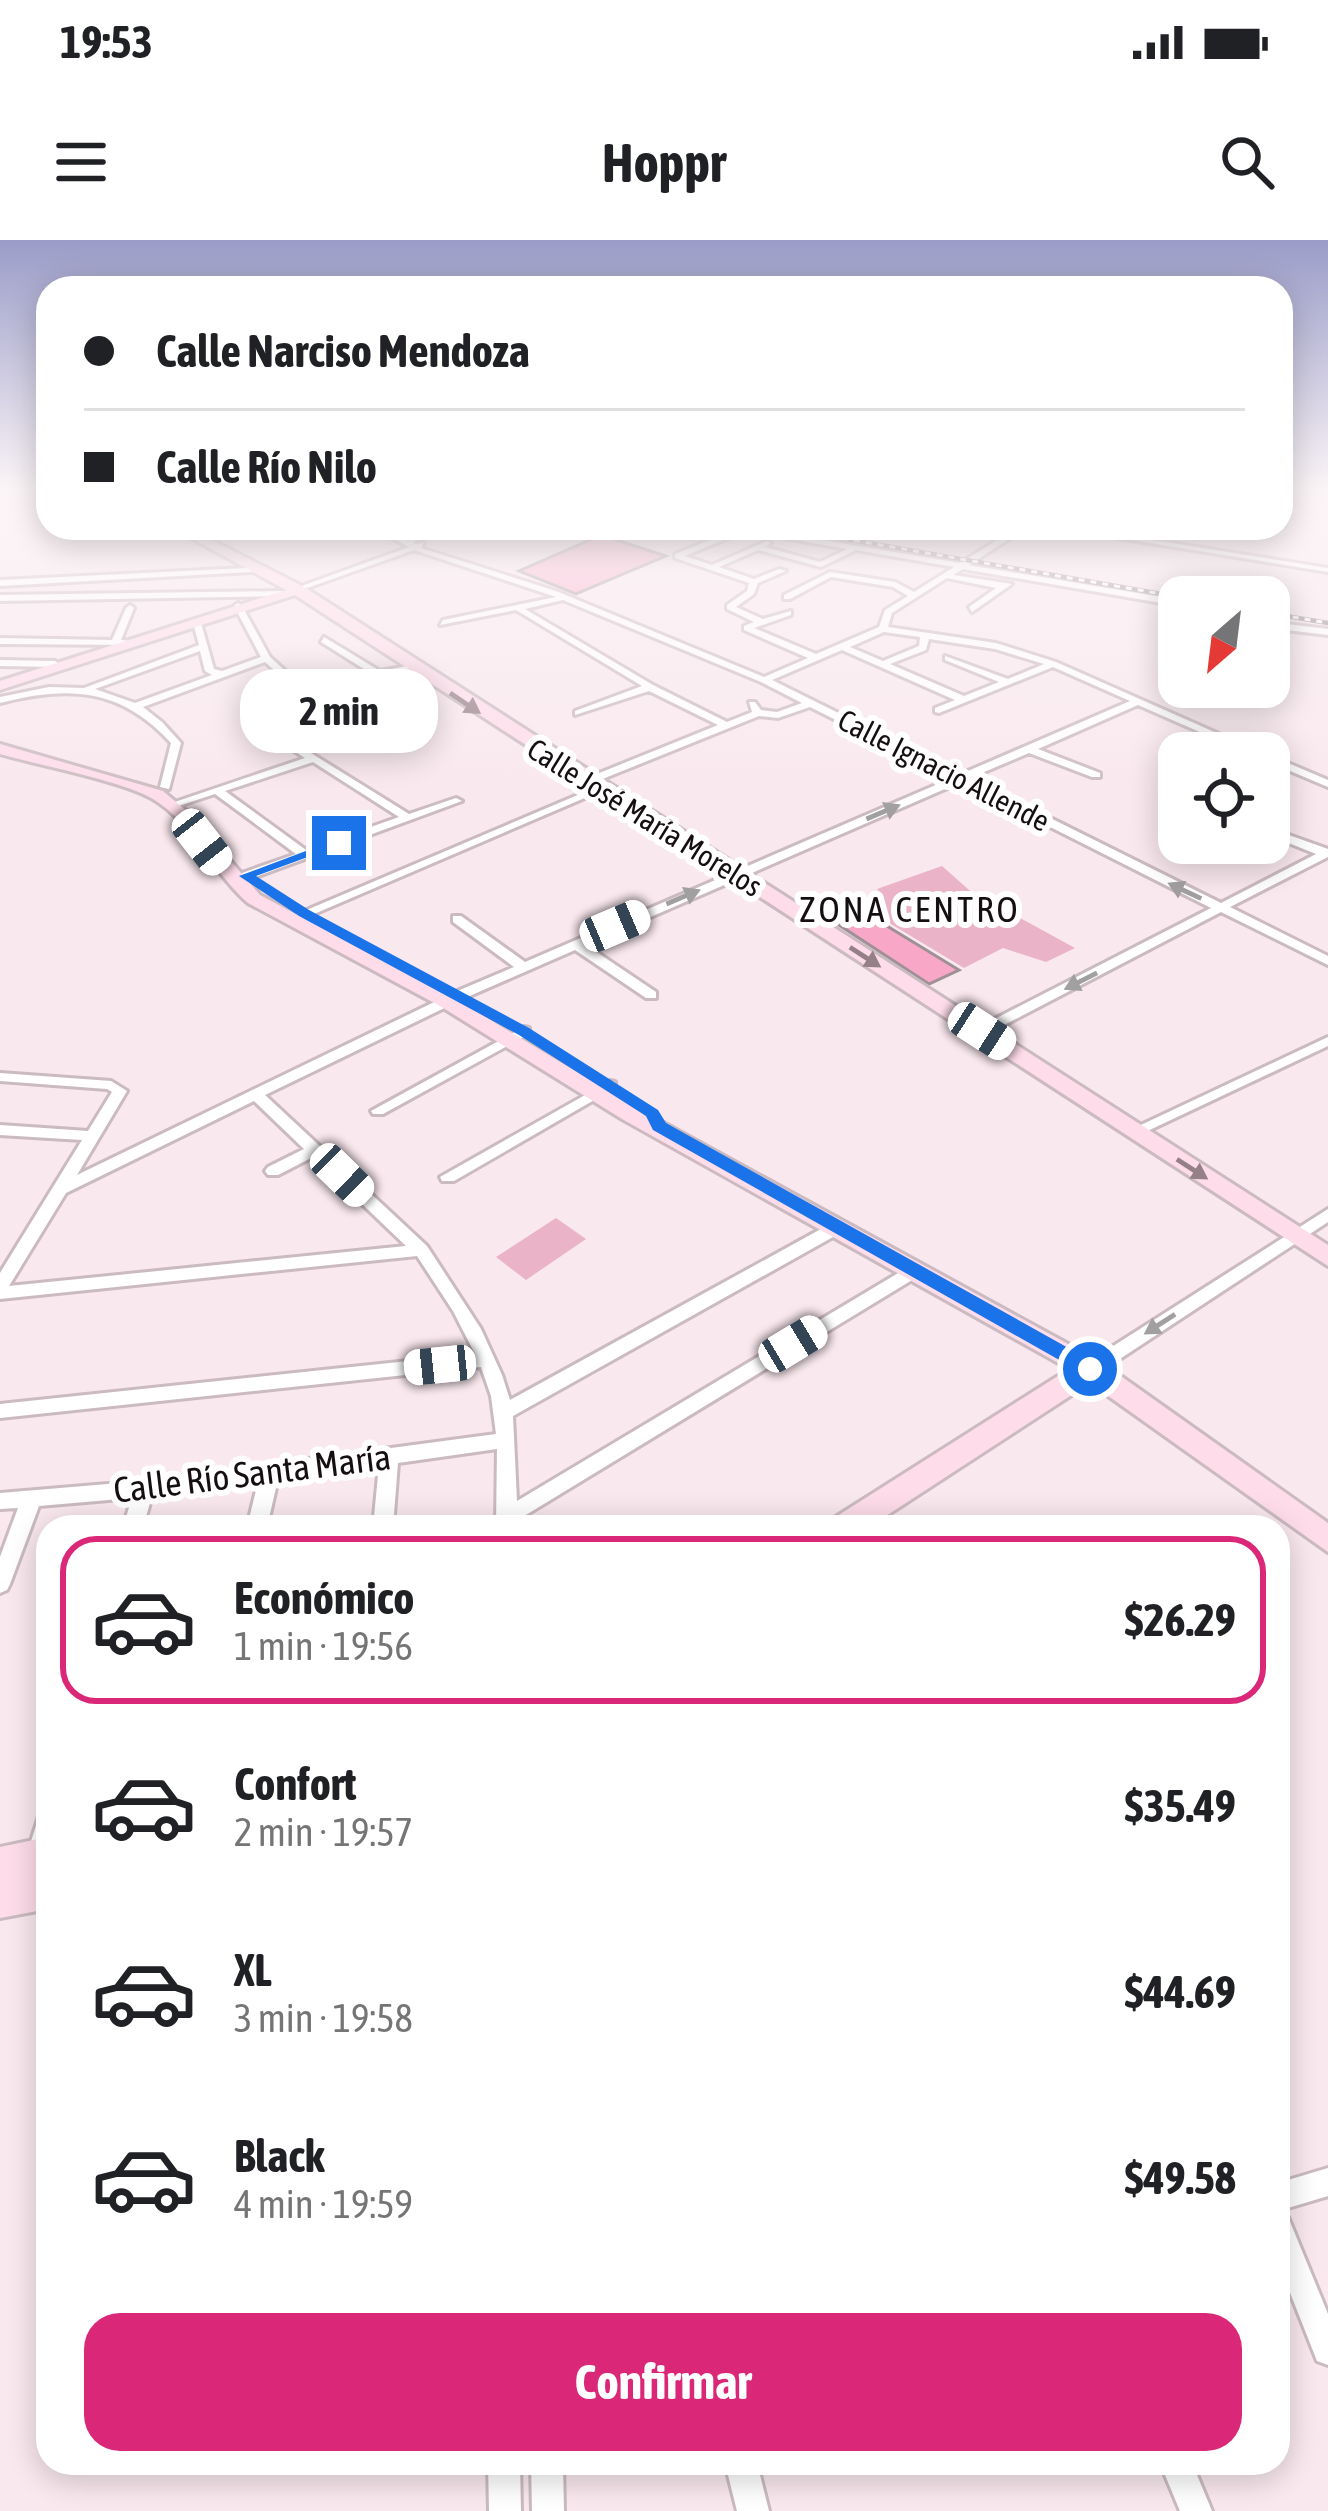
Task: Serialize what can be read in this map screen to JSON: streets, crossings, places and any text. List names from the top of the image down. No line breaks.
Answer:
{"streets":{"street":["Calle Ignacio Allende","Calle José María Morelos","Calle Río Santa María"]},"districts":["ZONA CENTRO"],"north":"bottom left","page":{"status":"19:53","header":"Hoppr","banner":["Calle Narciso Mendoza","Calle Río Nilo"],"bubble":"2 min","list":[{"name":"Económico","note":"1 min · 19:56","value":"$26.29"},{"name":"Confort","note":"2 min · 19:57","value":"$35.49"},{"name":"XL","note":"3 min · 19:58","value":"$44.69"},{"name":"Black","note":"4 min · 19:59","value":"$49.58"}],"buttons":"Confirmar"}}
